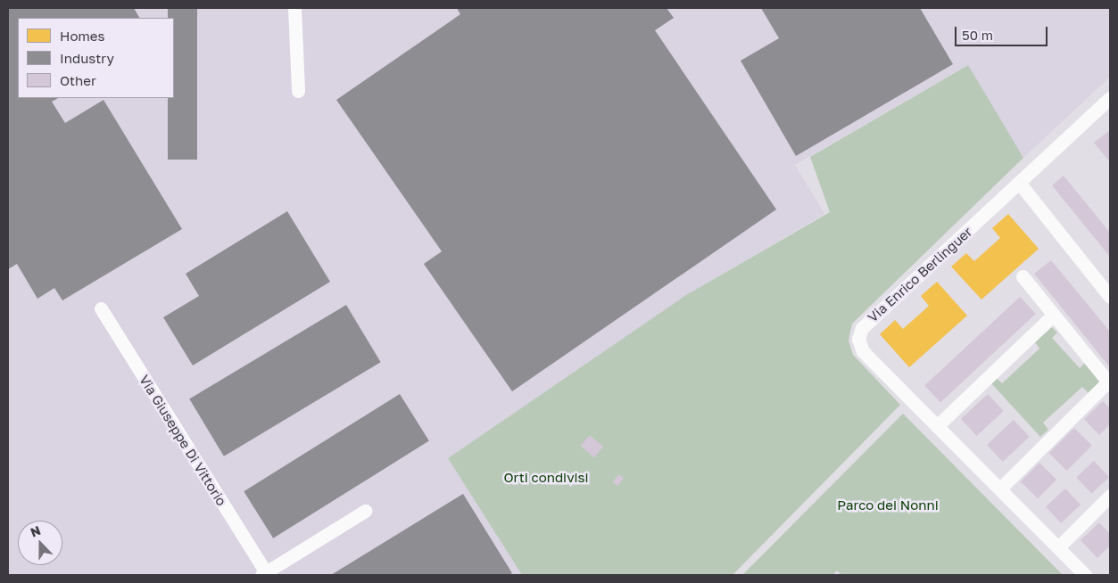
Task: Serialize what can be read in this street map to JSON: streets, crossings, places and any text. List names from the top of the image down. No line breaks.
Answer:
{"streets":{"street":["Via Enrico Berlinguer","Via Giuseppe Di Vittorio"]},"parks":["Orti condivisi","Parco dei Nonni"],"legend":["Homes","Industry","Other"],"scale_bar":"50 m","north":"top"}
